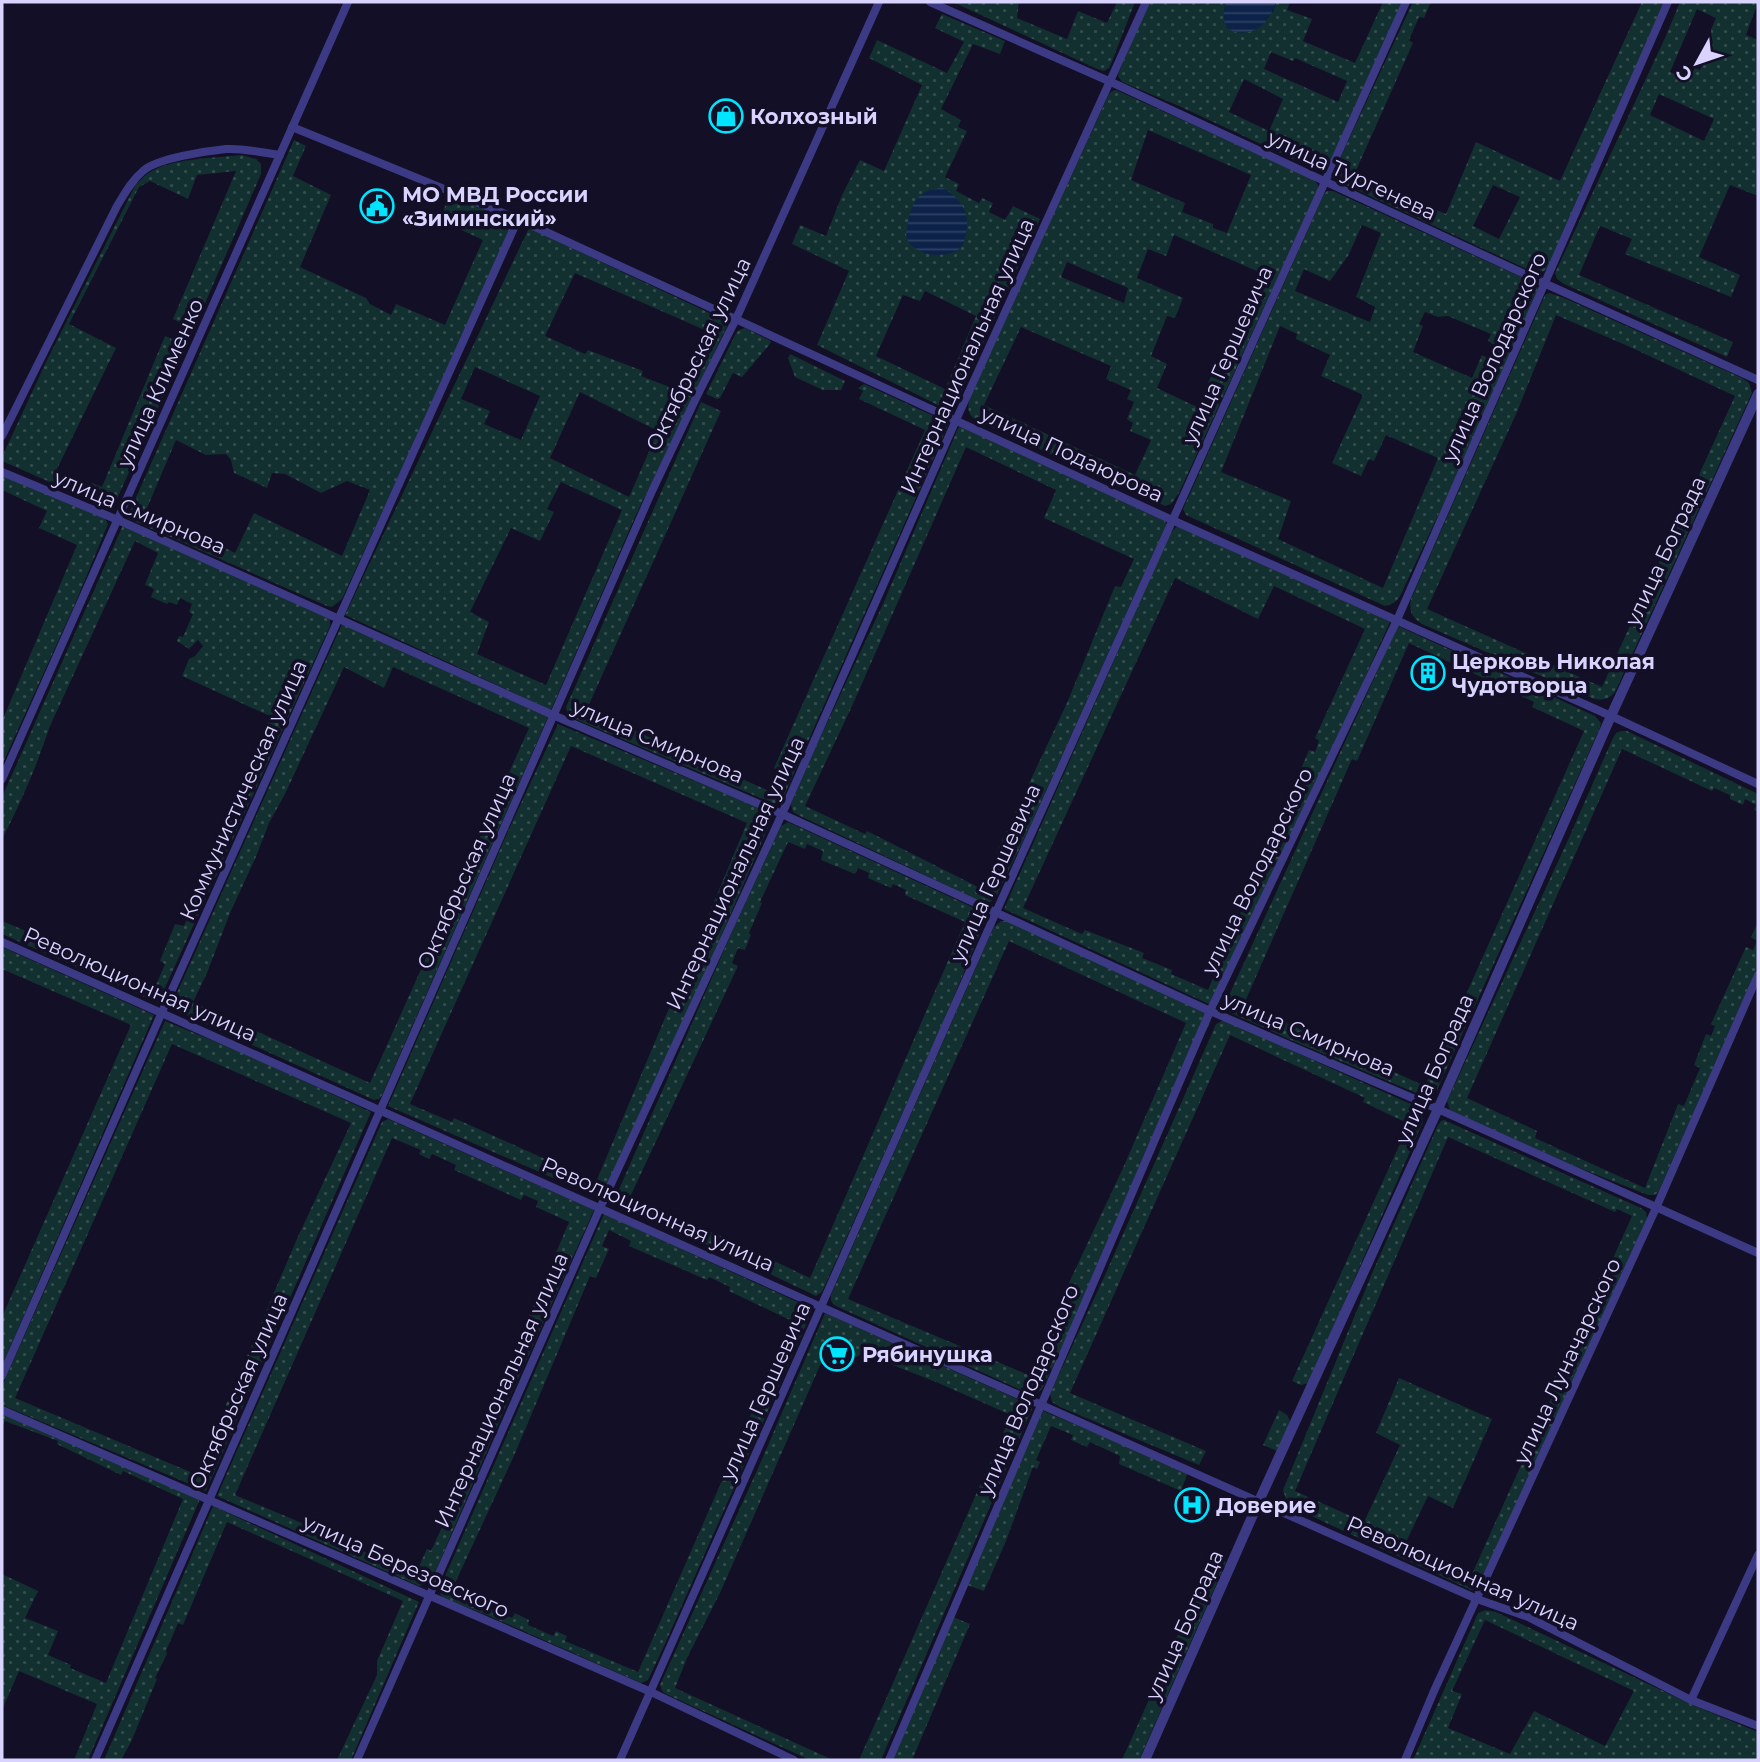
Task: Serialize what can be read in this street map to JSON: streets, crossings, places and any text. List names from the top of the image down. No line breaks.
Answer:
{"streets":{"street":["улица Тургенева","Октябрьская улица","улица Гершевича","Интернациональная улица","улица Володарского","улица Клименко","улица Подаюрова","улица Смирнова","улица Бограда","Коммунистическая улица","Революционная улица","улица Луначарского","улица Березовского"]},"crossings":[["улица Тургенева","улица Гершевича"],["улица Тургенева","Интернациональная улица"],["улица Тургенева","улица Володарского"],["Октябрьская улица","улица Подаюрова"],["Октябрьская улица","улица Смирнова"],["Октябрьская улица","Революционная улица"],["Октябрьская улица","улица Березовского"],["улица Гершевича","улица Подаюрова"],["улица Гершевича","улица Смирнова"],["улица Гершевича","Революционная улица"],["улица Гершевича","улица Березовского"],["Интернациональная улица","улица Подаюрова"],["Интернациональная улица","улица Смирнова"],["Интернациональная улица","Революционная улица"],["Интернациональная улица","улица Березовского"],["улица Володарского","улица Подаюрова"],["улица Володарского","улица Смирнова"],["улица Володарского","Революционная улица"],["улица Клименко","улица Подаюрова"],["улица Клименко","улица Смирнова"],["улица Подаюрова","улица Бограда"],["улица Подаюрова","Коммунистическая улица"],["улица Смирнова","улица Бограда"],["улица Смирнова","Коммунистическая улица"],["улица Смирнова","улица Луначарского"],["улица Бограда","Революционная улица"],["Коммунистическая улица","Революционная улица"],["Революционная улица","улица Луначарского"]],"places":{"shop":["Колхозный"],"public building":["МО МВД России «Зиминский»"],"building":["Церковь Николая Чудотворца"],"supermarket":["Рябинушка"],"hospital":["Доверие"]},"north":"bottom left"}
